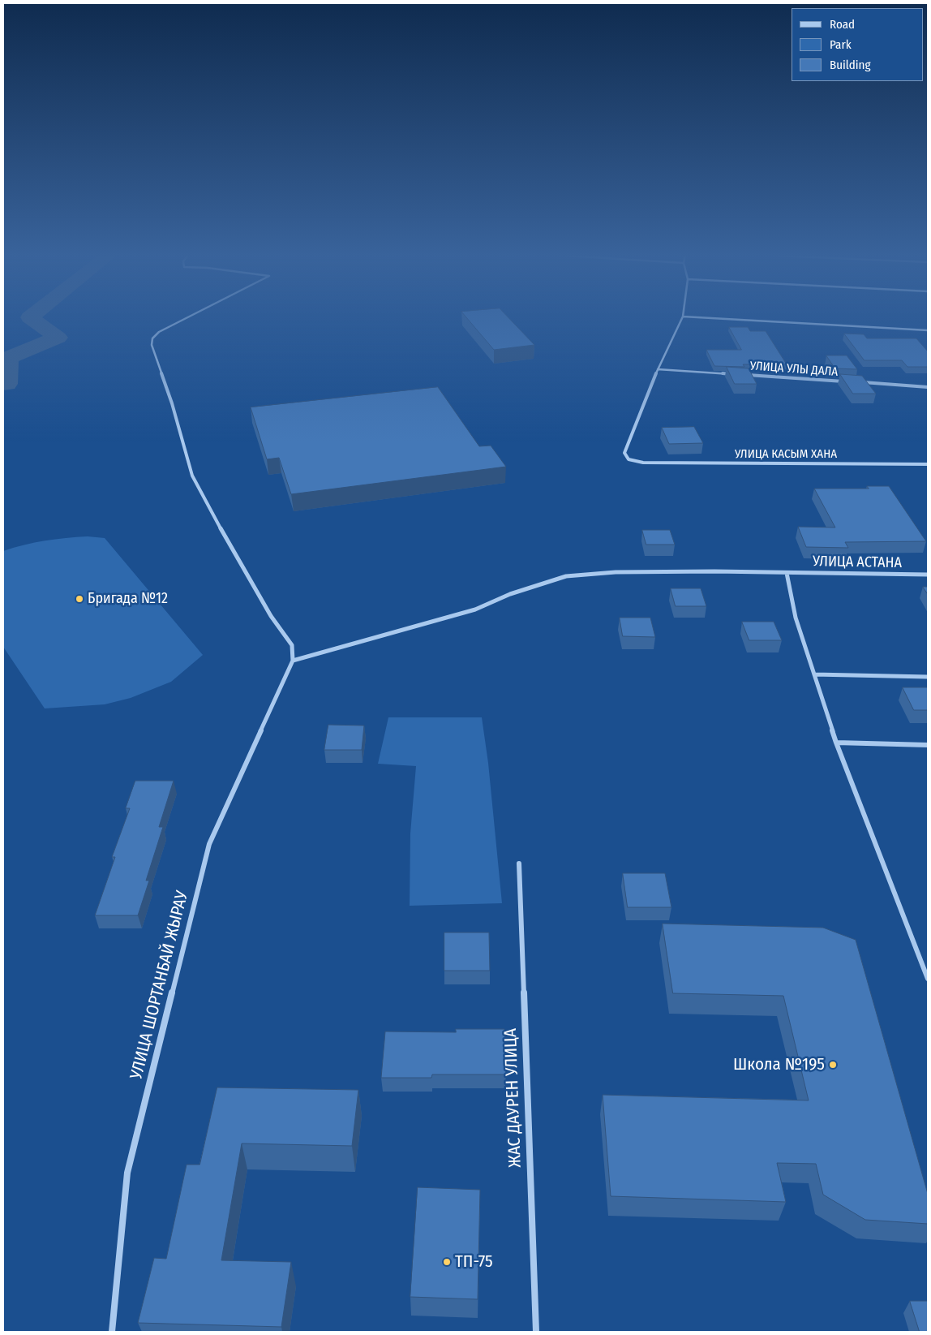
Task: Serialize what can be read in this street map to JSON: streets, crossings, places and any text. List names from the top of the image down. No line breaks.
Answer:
{"streets":{"street":["УЛИЦА УЛЫ ДАЛА","УЛИЦА КАСЫМ ХАНА","УЛИЦА АСТАНА","УЛИЦА ШОРТАНБАЙ ЖЫРАУ","ЖАС ДАУРЕН УЛИЦА"]},"crossings":[["УЛИЦА УЛЫ ДАЛА","УЛИЦА КАСЫМ ХАНА"],["УЛИЦА АСТАНА","УЛИЦА ШОРТАНБАЙ ЖЫРАУ"]],"places":["Бригада №12","Школа №195","ТП-75"],"legend":["Road","Park","Building"]}
